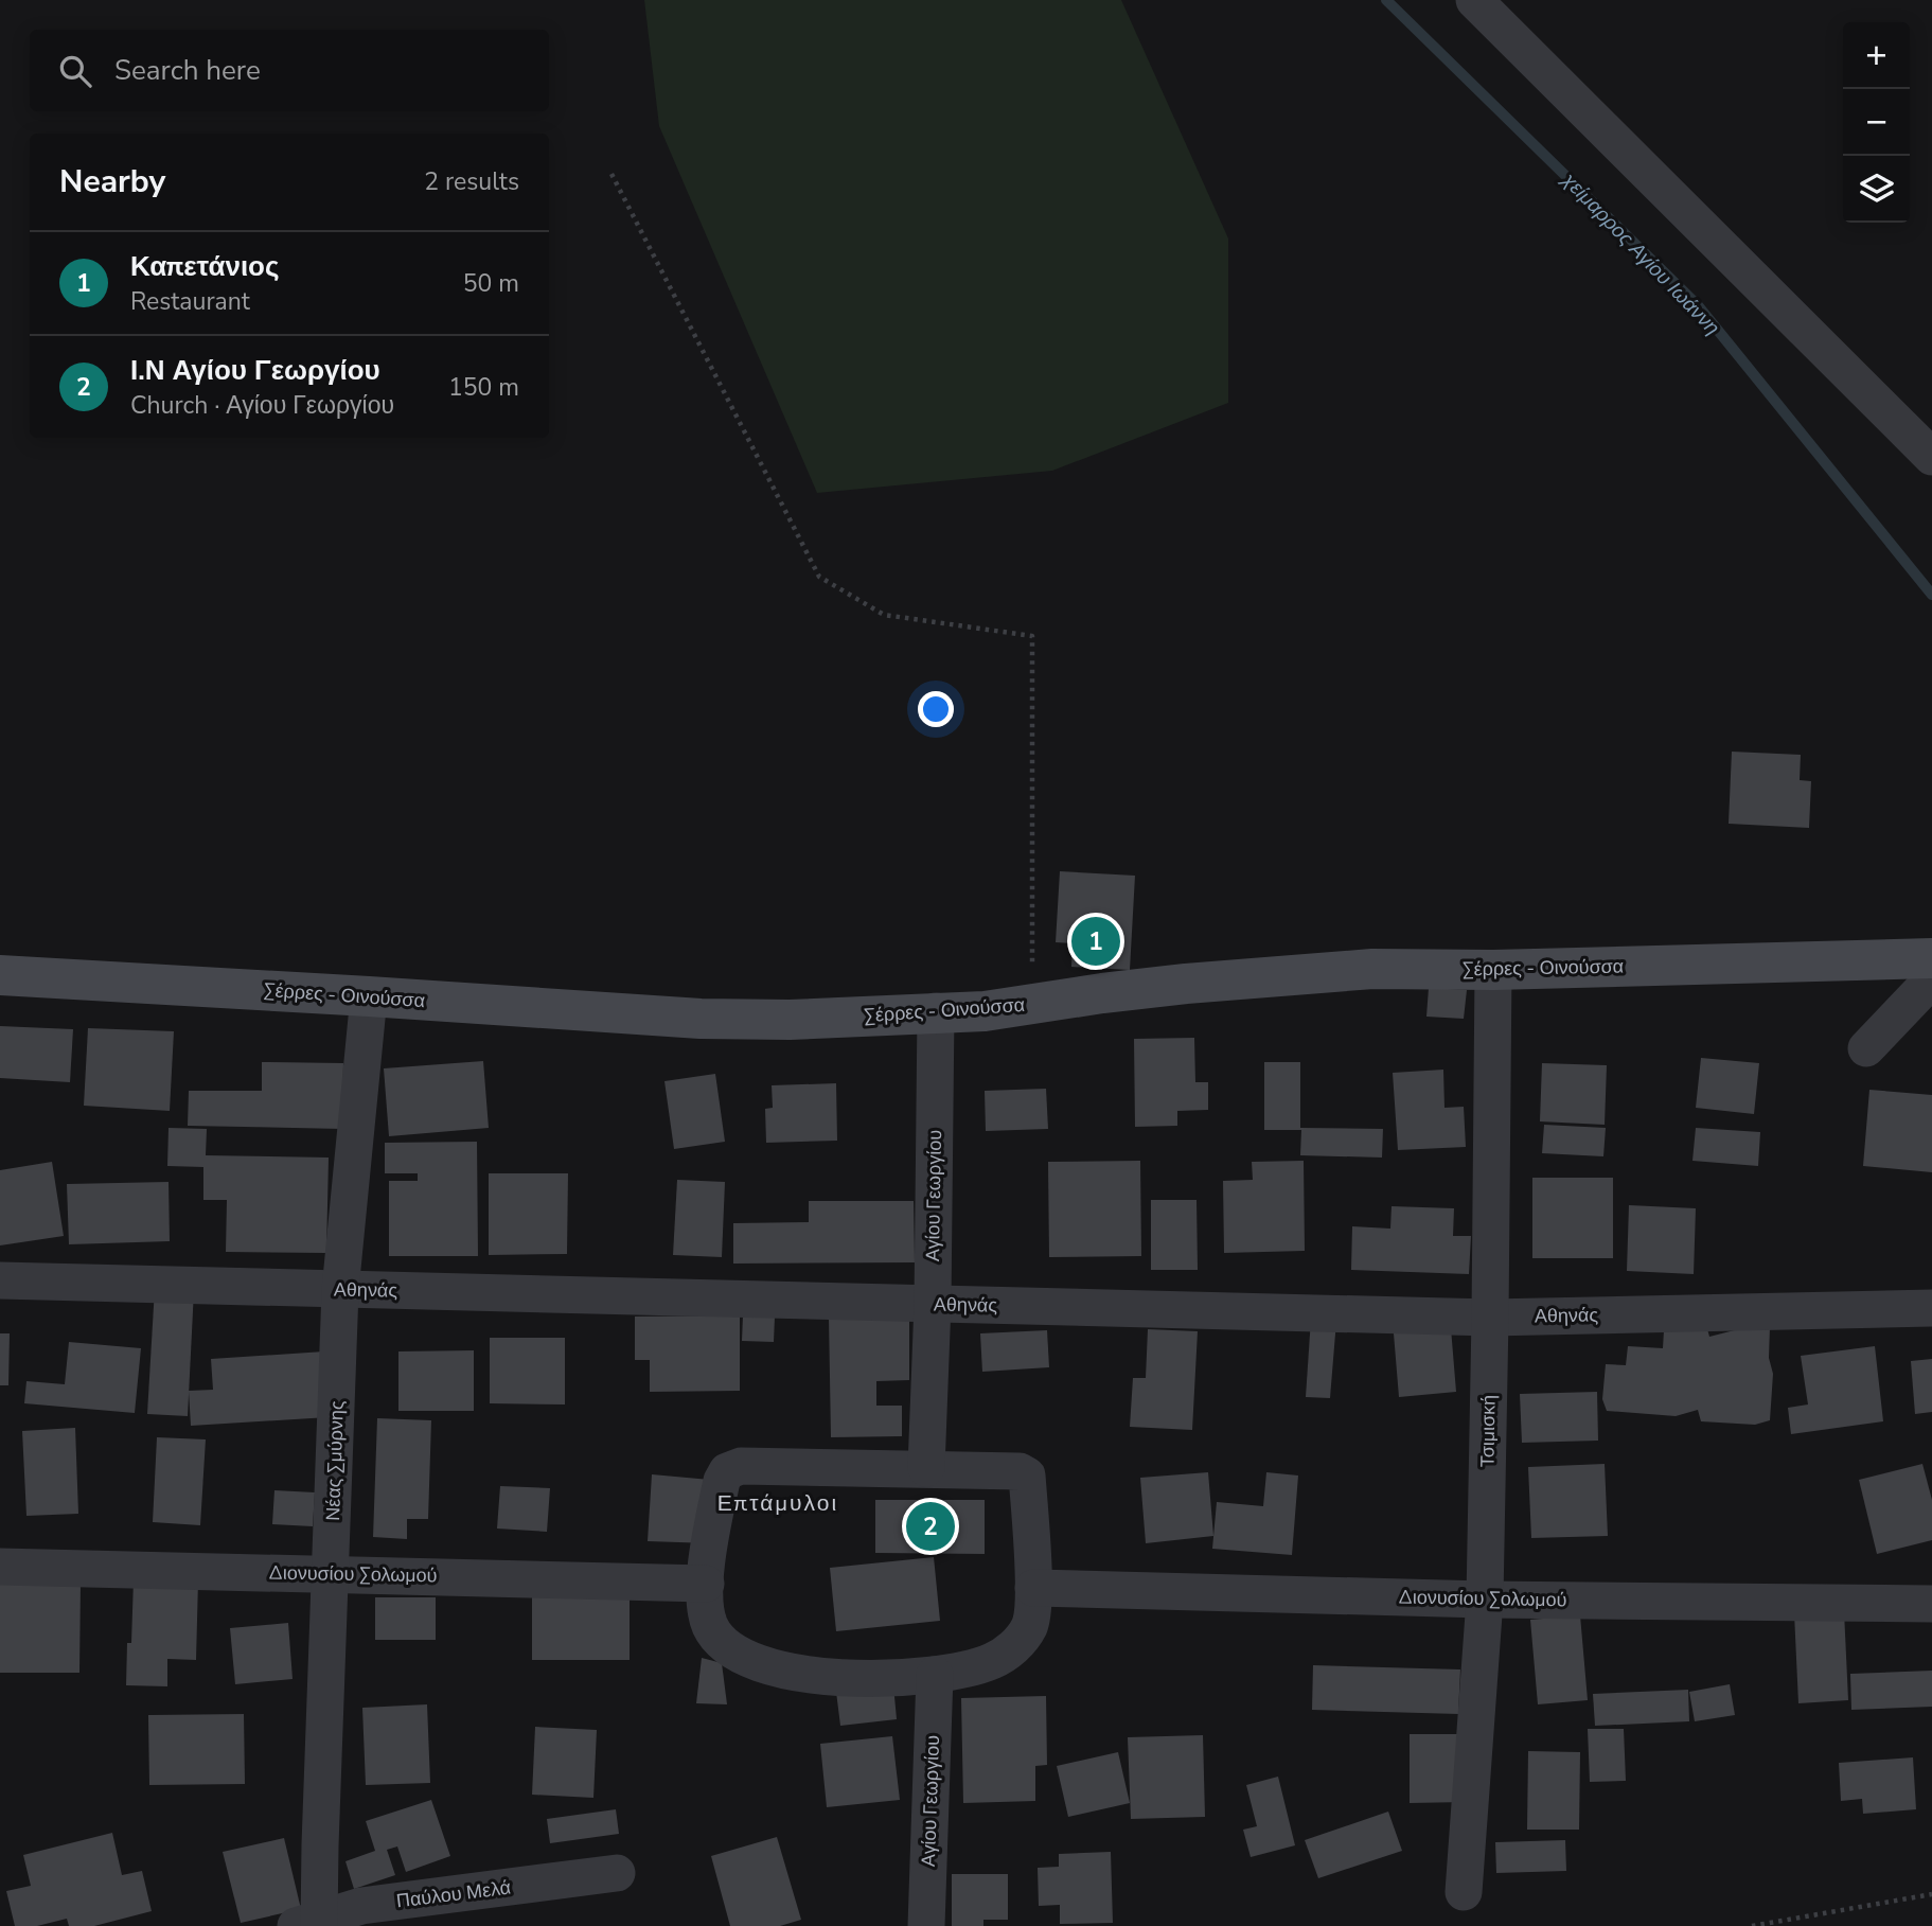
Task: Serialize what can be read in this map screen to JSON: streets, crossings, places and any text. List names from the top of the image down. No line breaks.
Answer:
{"streets":{"street":["Σέρρες - Οινούσσα","Αγίου Γεωργίου","Αθηνάς","Τσιμισκή","Νέας Σμύρνης","Διονυσίου Σολωμού","Παύλου Μελά"]},"crossings":[["Σέρρες - Οινούσσα","Αγίου Γεωργίου"],["Σέρρες - Οινούσσα","Τσιμισκή"],["Σέρρες - Οινούσσα","Νέας Σμύρνης"],["Αγίου Γεωργίου","Αθηνάς"],["Αθηνάς","Τσιμισκή"],["Αθηνάς","Νέας Σμύρνης"],["Τσιμισκή","Διονυσίου Σολωμού"],["Νέας Σμύρνης","Διονυσίου Σολωμού"],["Νέας Σμύρνης","Παύλου Μελά"]],"districts":["Επτάμυλοι"],"water":["χείμαρρος Αγίου Ιωάννη"],"page":{"map_buttons":["+","−"],"search":"Search here","heading":["Nearby","2 results"],"list":[{"mark":"1","name":"Καπετάνιος","note":"Restaurant","value":"50 m"},{"mark":"2","name":"Ι.Ν Αγίου Γεωργίου","note":"Church · Αγίου Γεωργίου","value":"150 m"}],"pins":["1","2"]}}
